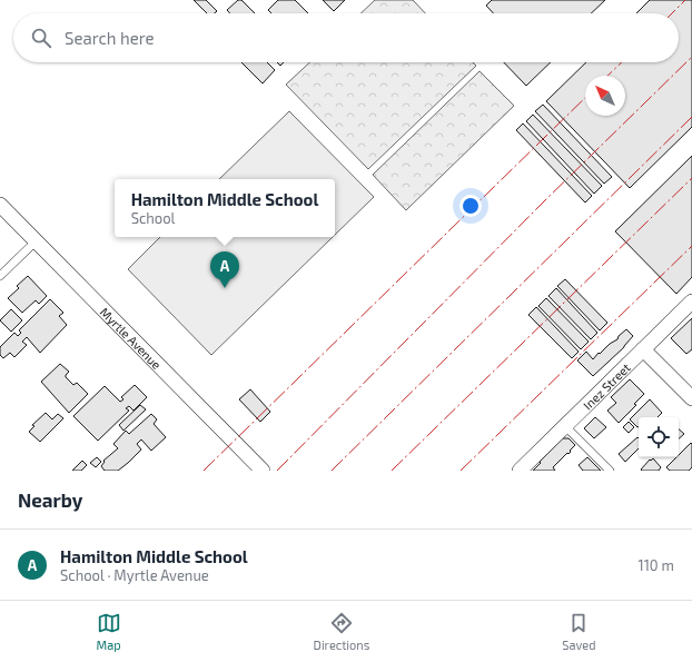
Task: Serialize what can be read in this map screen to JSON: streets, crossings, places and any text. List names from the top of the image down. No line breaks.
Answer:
{"streets":{"street":["Myrtle Avenue","Inez Street"]},"north":"top left","page":{"search":"Search here","popup":["Hamilton Middle School","School"],"pins":"A","heading":"Nearby","list":[{"mark":"A","name":"Hamilton Middle School","note":"School · Myrtle Avenue","value":"110 m"}],"nav":["Map","Directions","Saved"]}}
